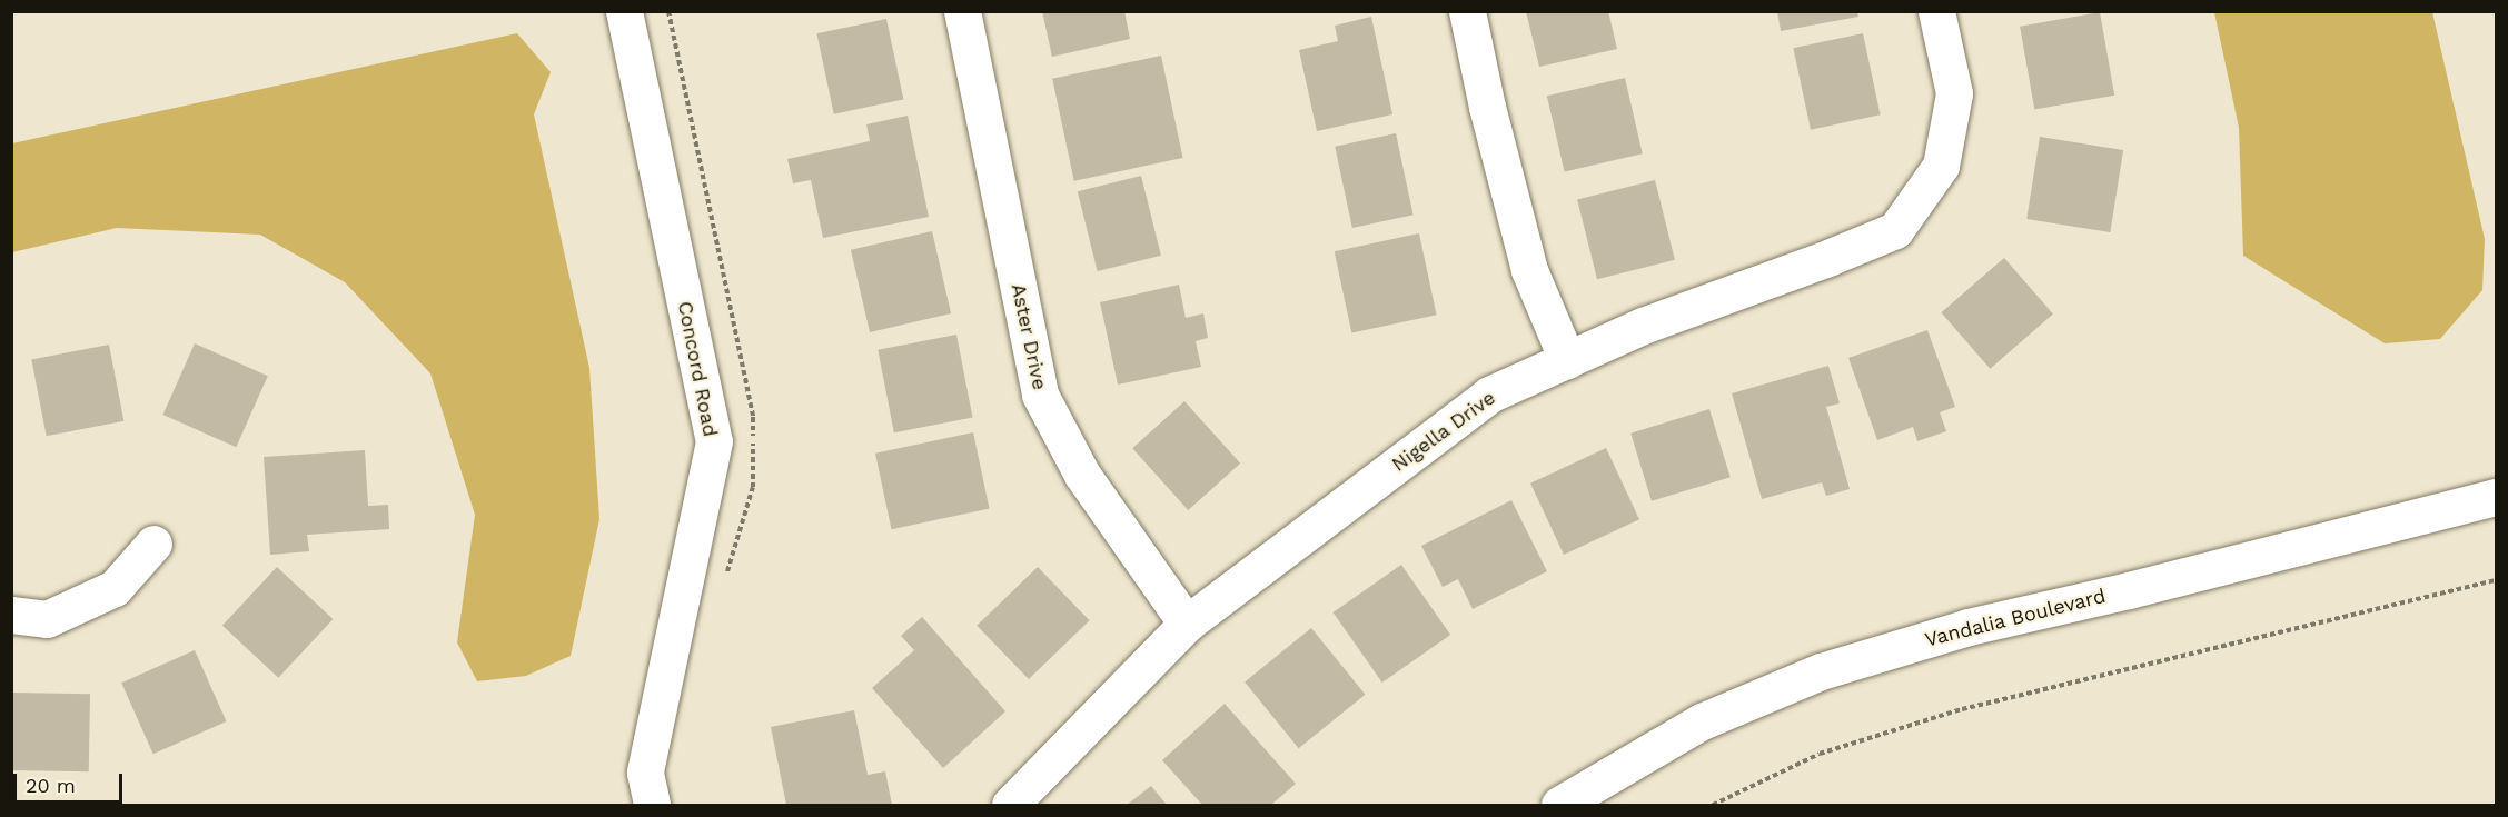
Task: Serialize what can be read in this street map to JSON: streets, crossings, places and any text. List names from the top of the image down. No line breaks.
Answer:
{"streets":{"street":["Aster Drive","Concord Road","Nigella Drive","Vandalia Boulevard"]},"crossings":[["Aster Drive","Nigella Drive"]],"scale_bar":"20 m"}
